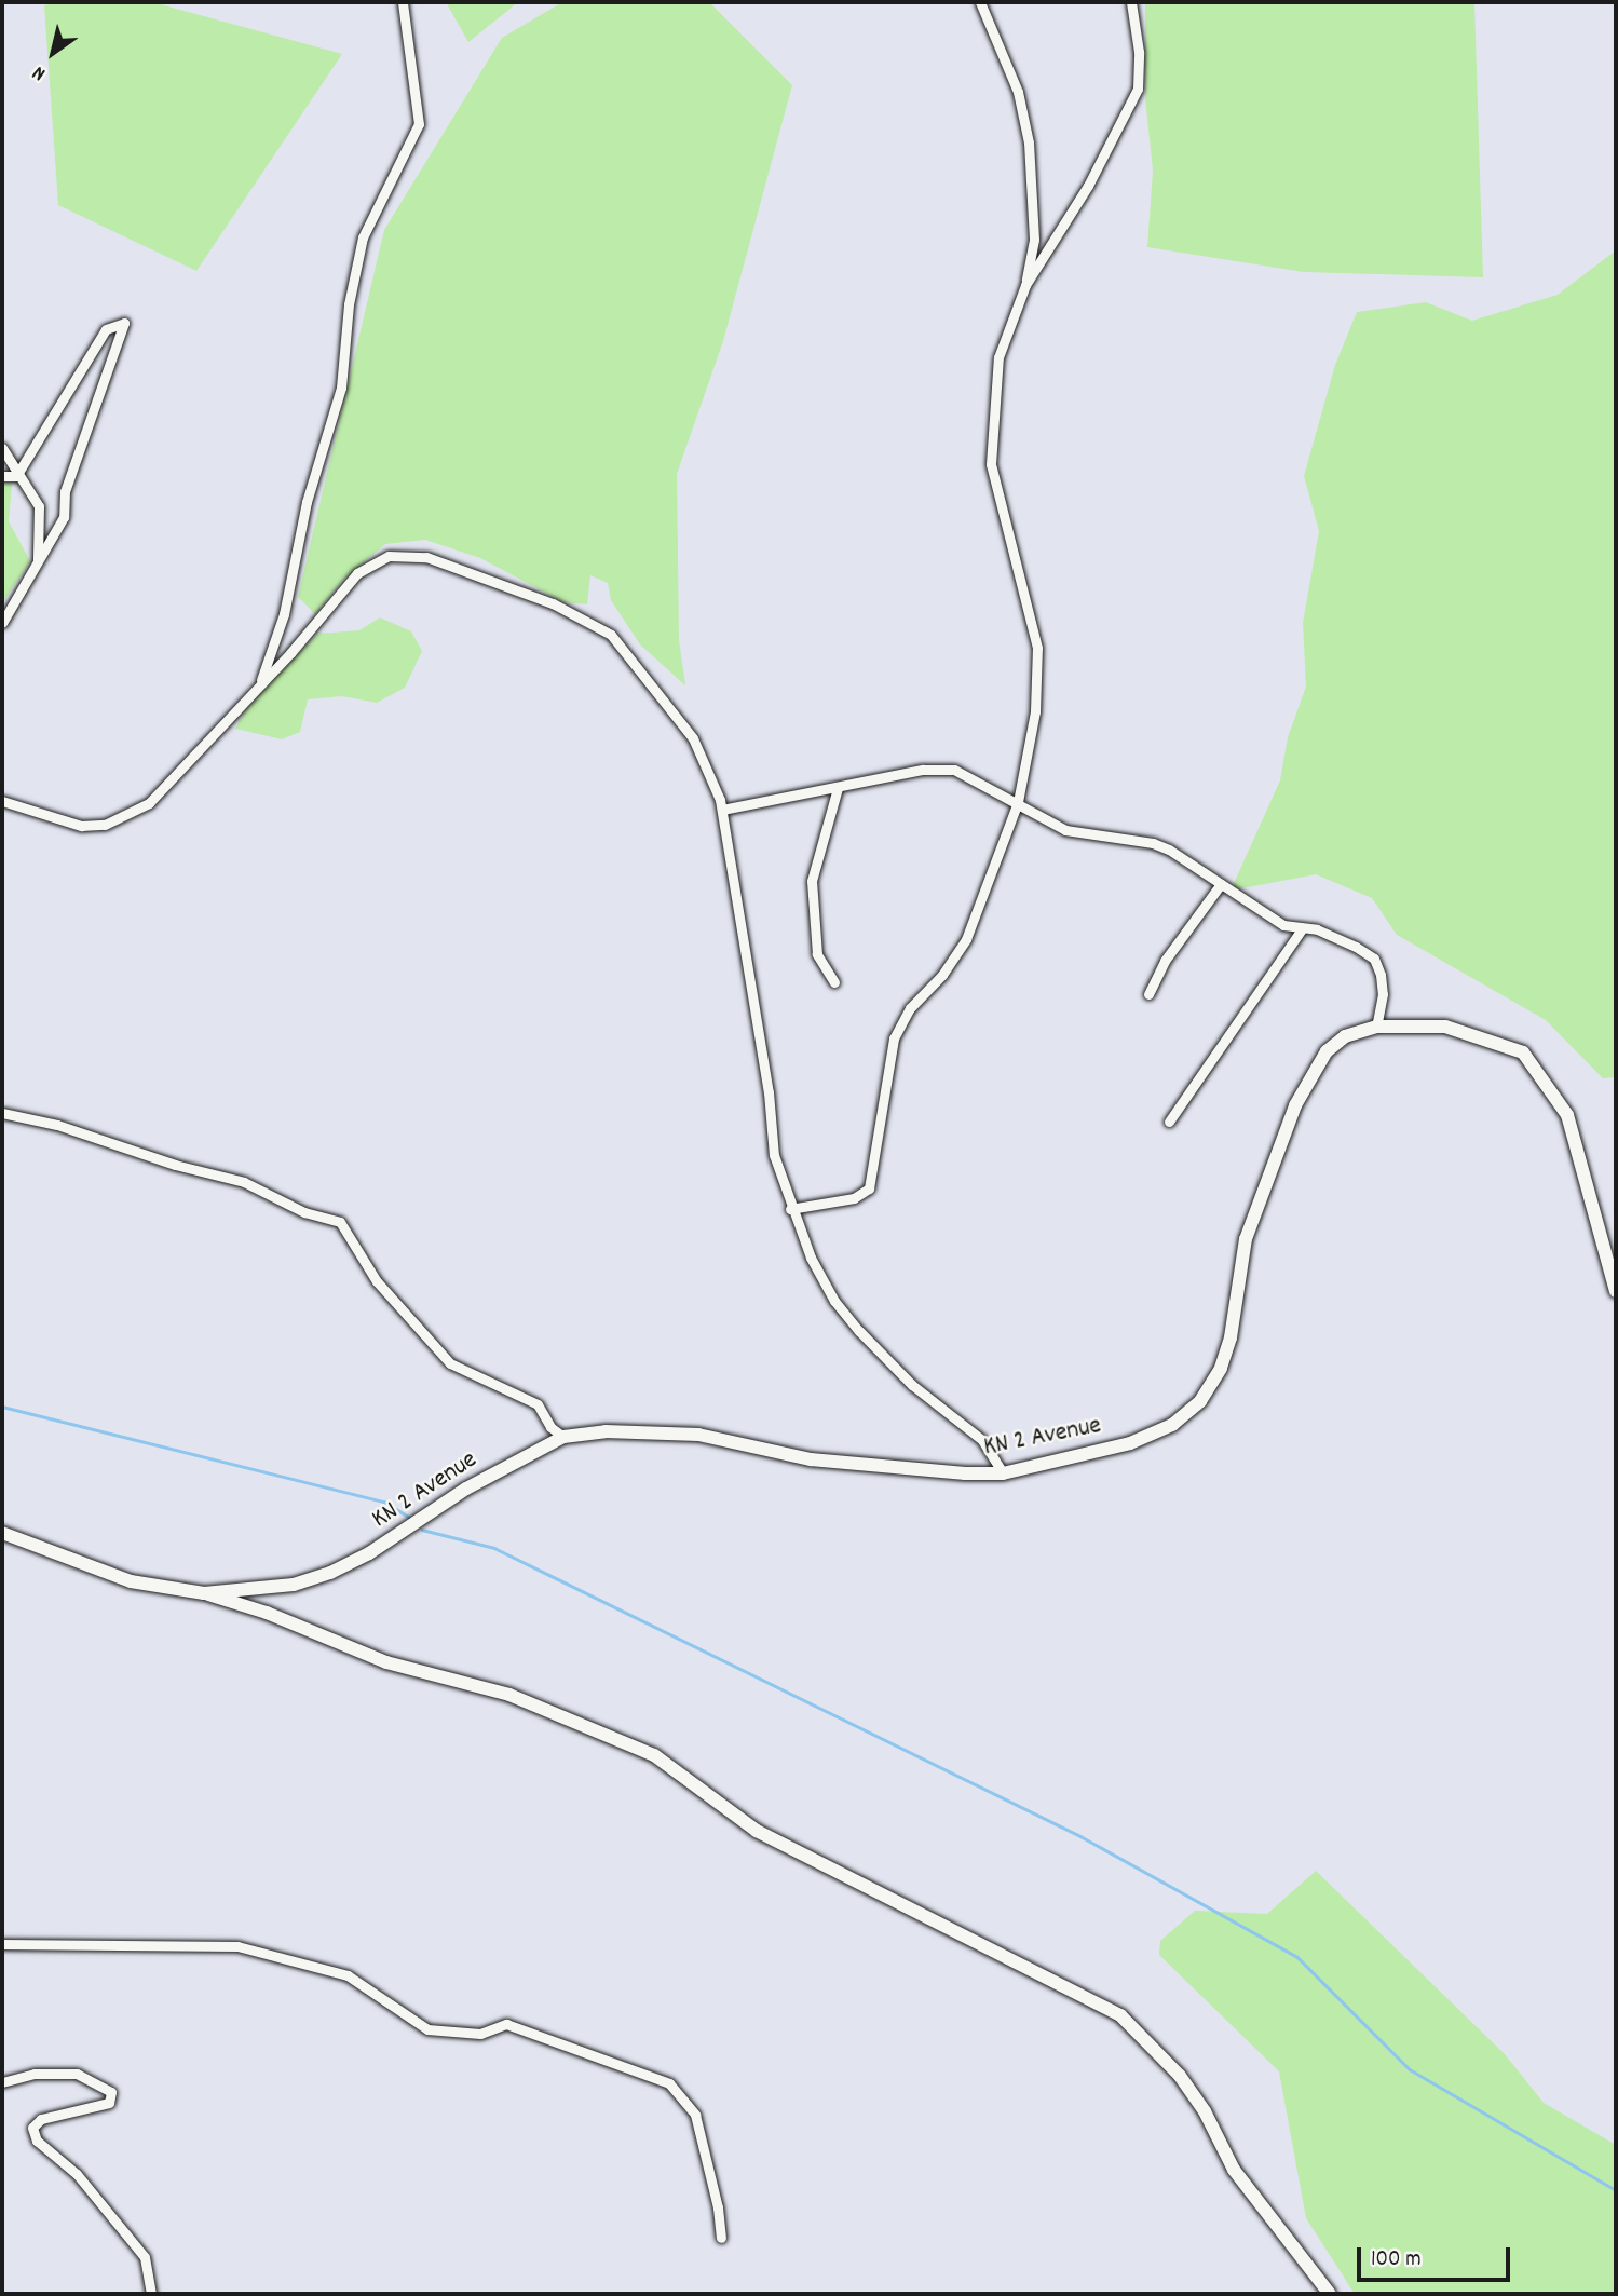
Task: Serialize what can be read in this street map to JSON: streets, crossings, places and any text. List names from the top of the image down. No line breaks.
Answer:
{"streets":{"main road":["KN 2 Avenue"]},"scale_bar":"100 m","north":"bottom left"}
